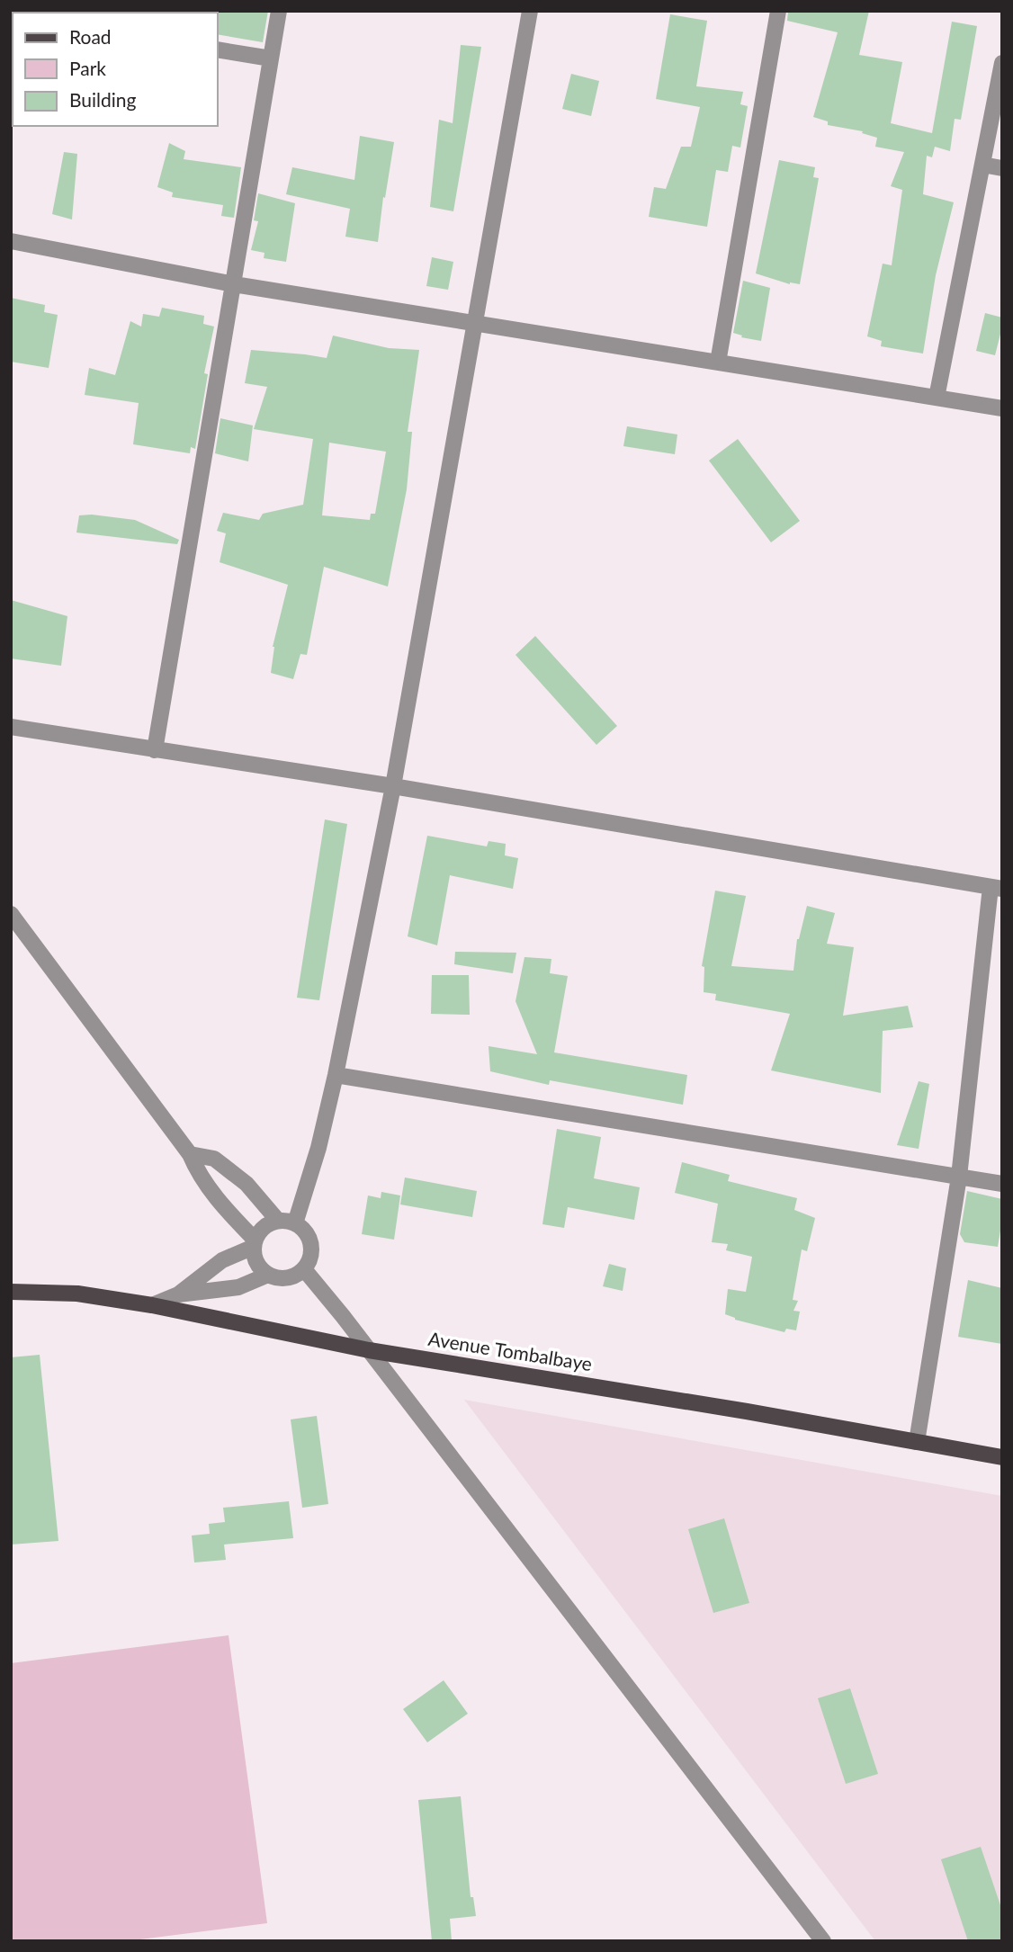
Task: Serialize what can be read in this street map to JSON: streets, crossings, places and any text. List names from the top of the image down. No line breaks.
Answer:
{"streets":{"main road":["Avenue Tombalbaye"]},"legend":["Road","Park","Building"]}
